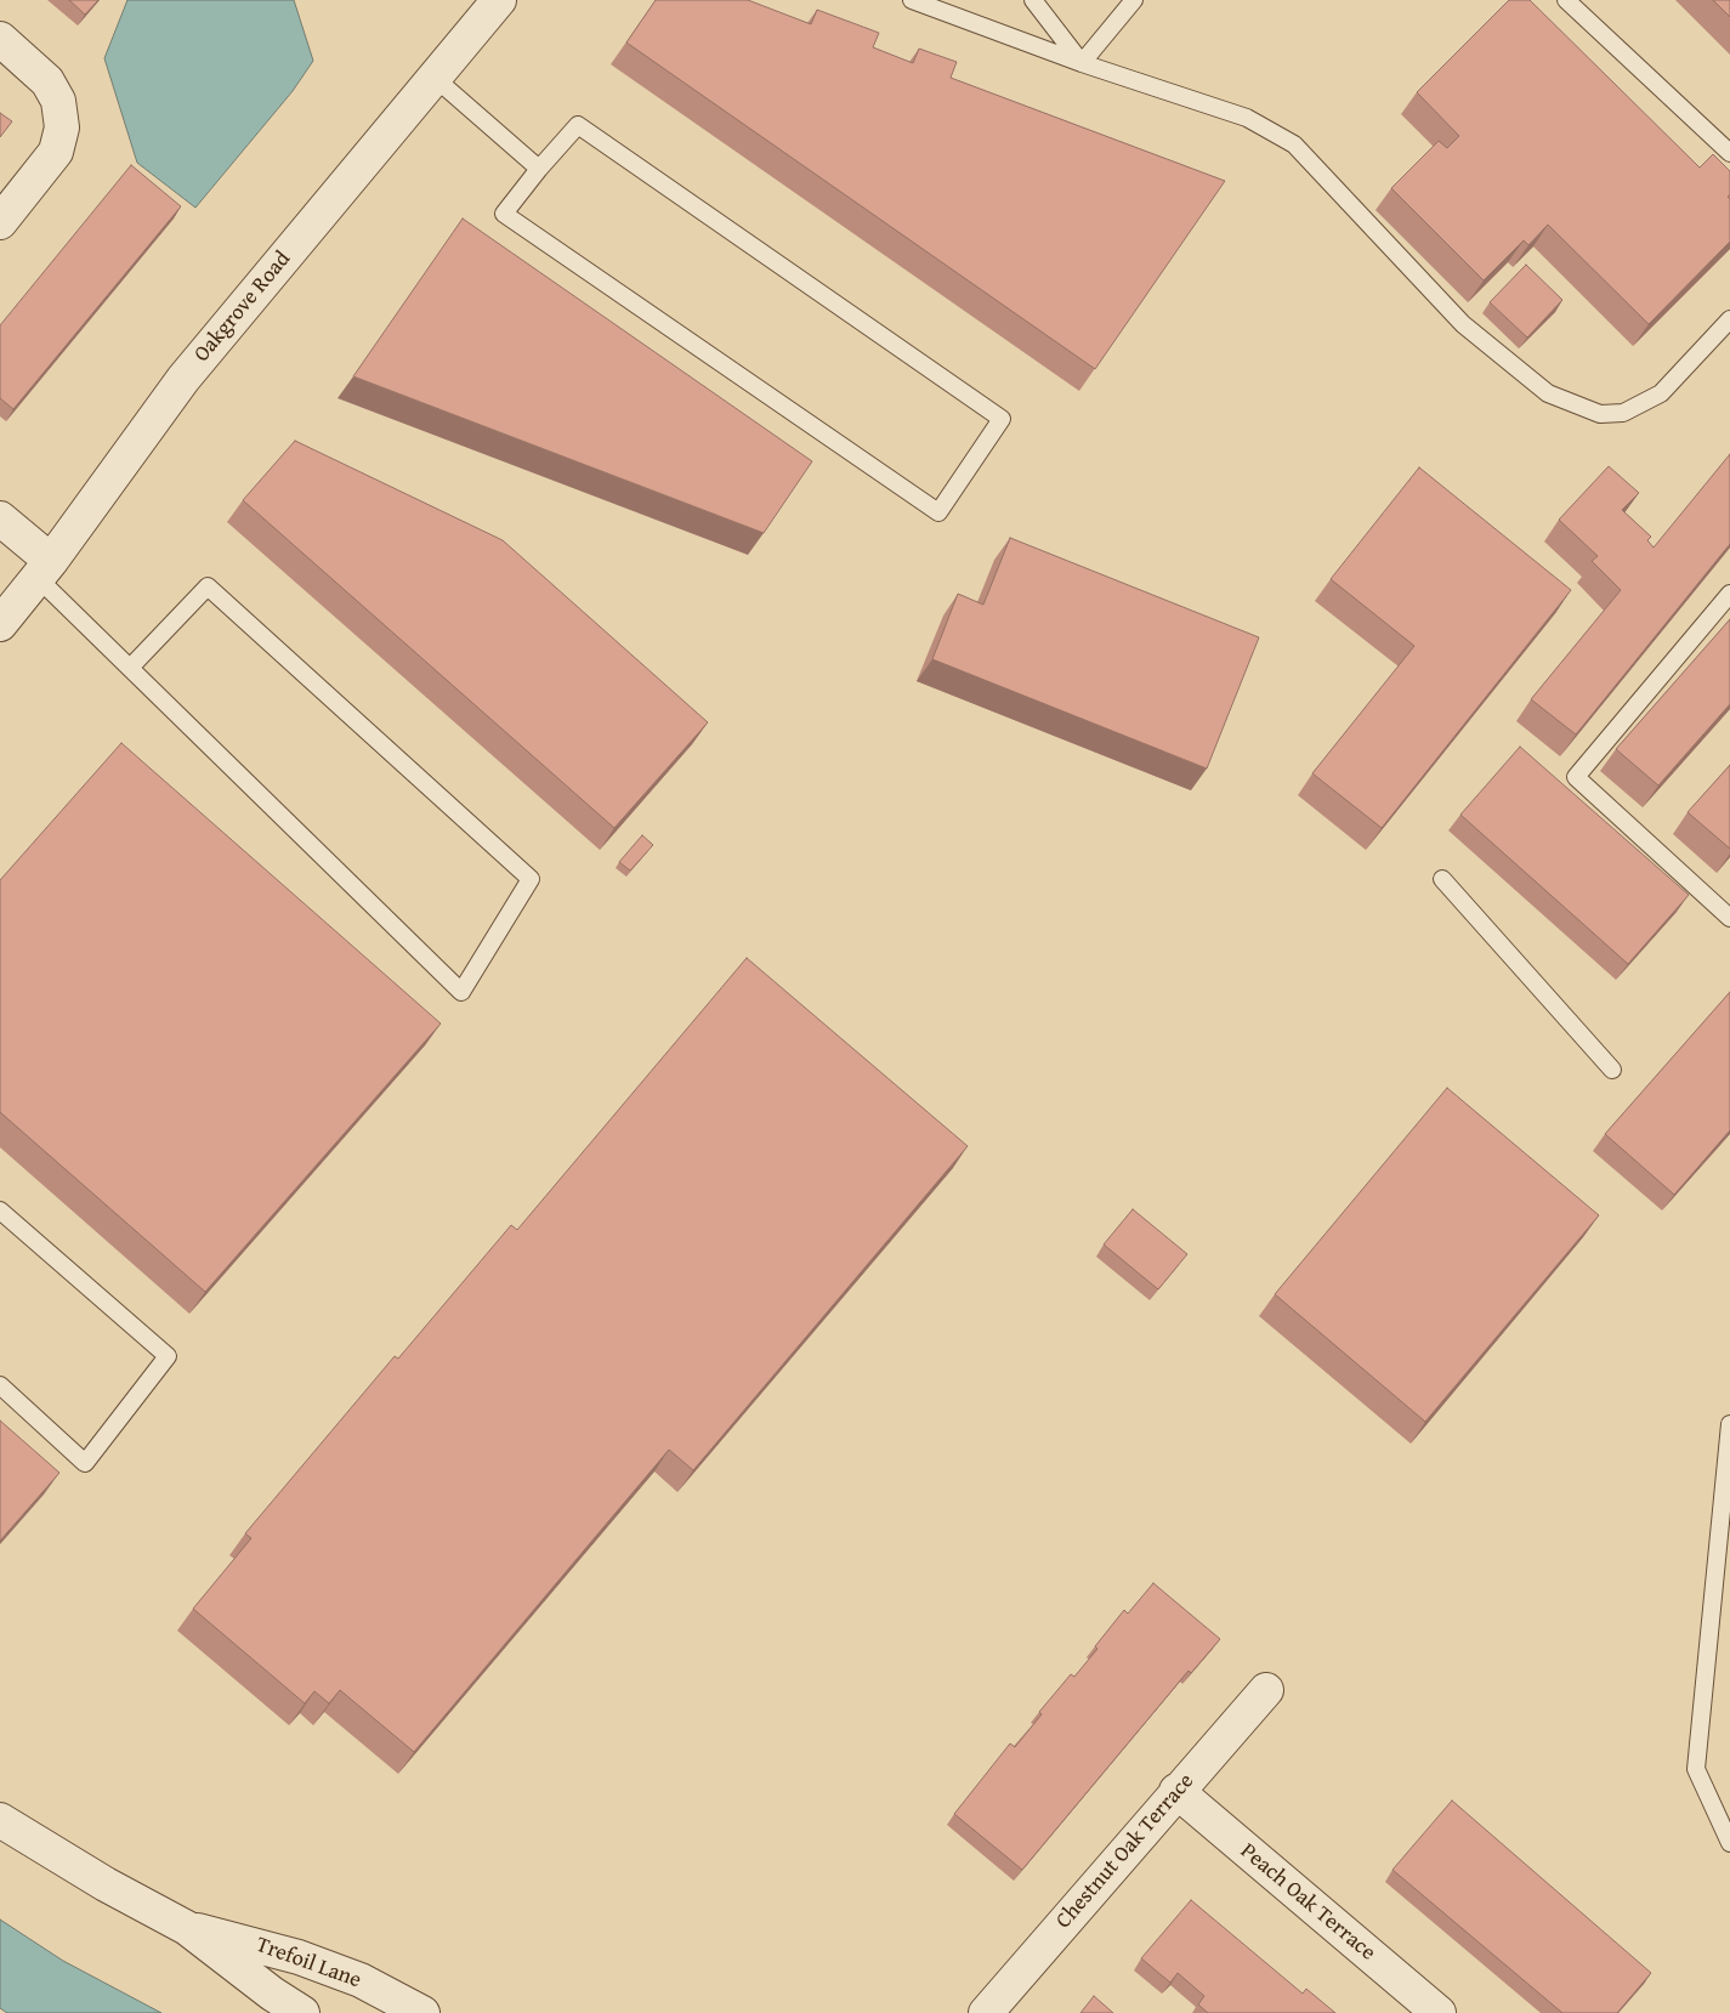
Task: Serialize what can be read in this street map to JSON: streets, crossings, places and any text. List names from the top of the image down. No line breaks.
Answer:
{"streets":{"street":["Oakgrove Road","Chestnut Oak Terrace","Peach Oak Terrace","Trefoil Lane"]},"crossings":[["Chestnut Oak Terrace","Peach Oak Terrace"]]}
